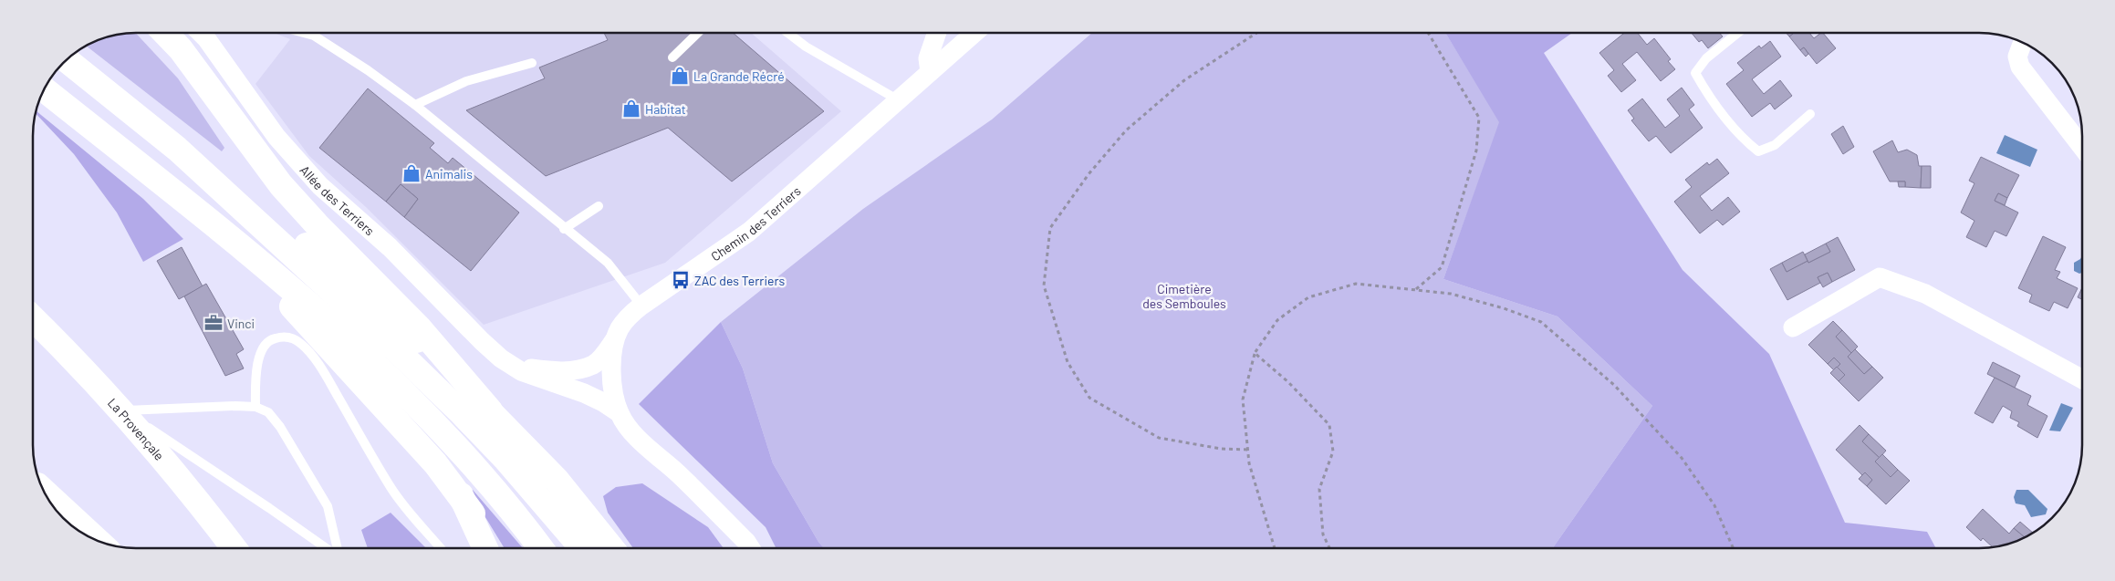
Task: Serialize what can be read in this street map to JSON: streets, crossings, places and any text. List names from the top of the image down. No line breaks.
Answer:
{"streets":{"main road":["La Provençale"],"street":["Allée des Terriers","Chemin des Terriers"]},"crossings":[["Allée des Terriers","Chemin des Terriers"]],"parks":["Cimetière des Semboules"],"places":{"shop":["La Grande Récré","Habitat","Animalis"],"bus stop":["ZAC des Terriers"],"office":["Vinci"]}}
